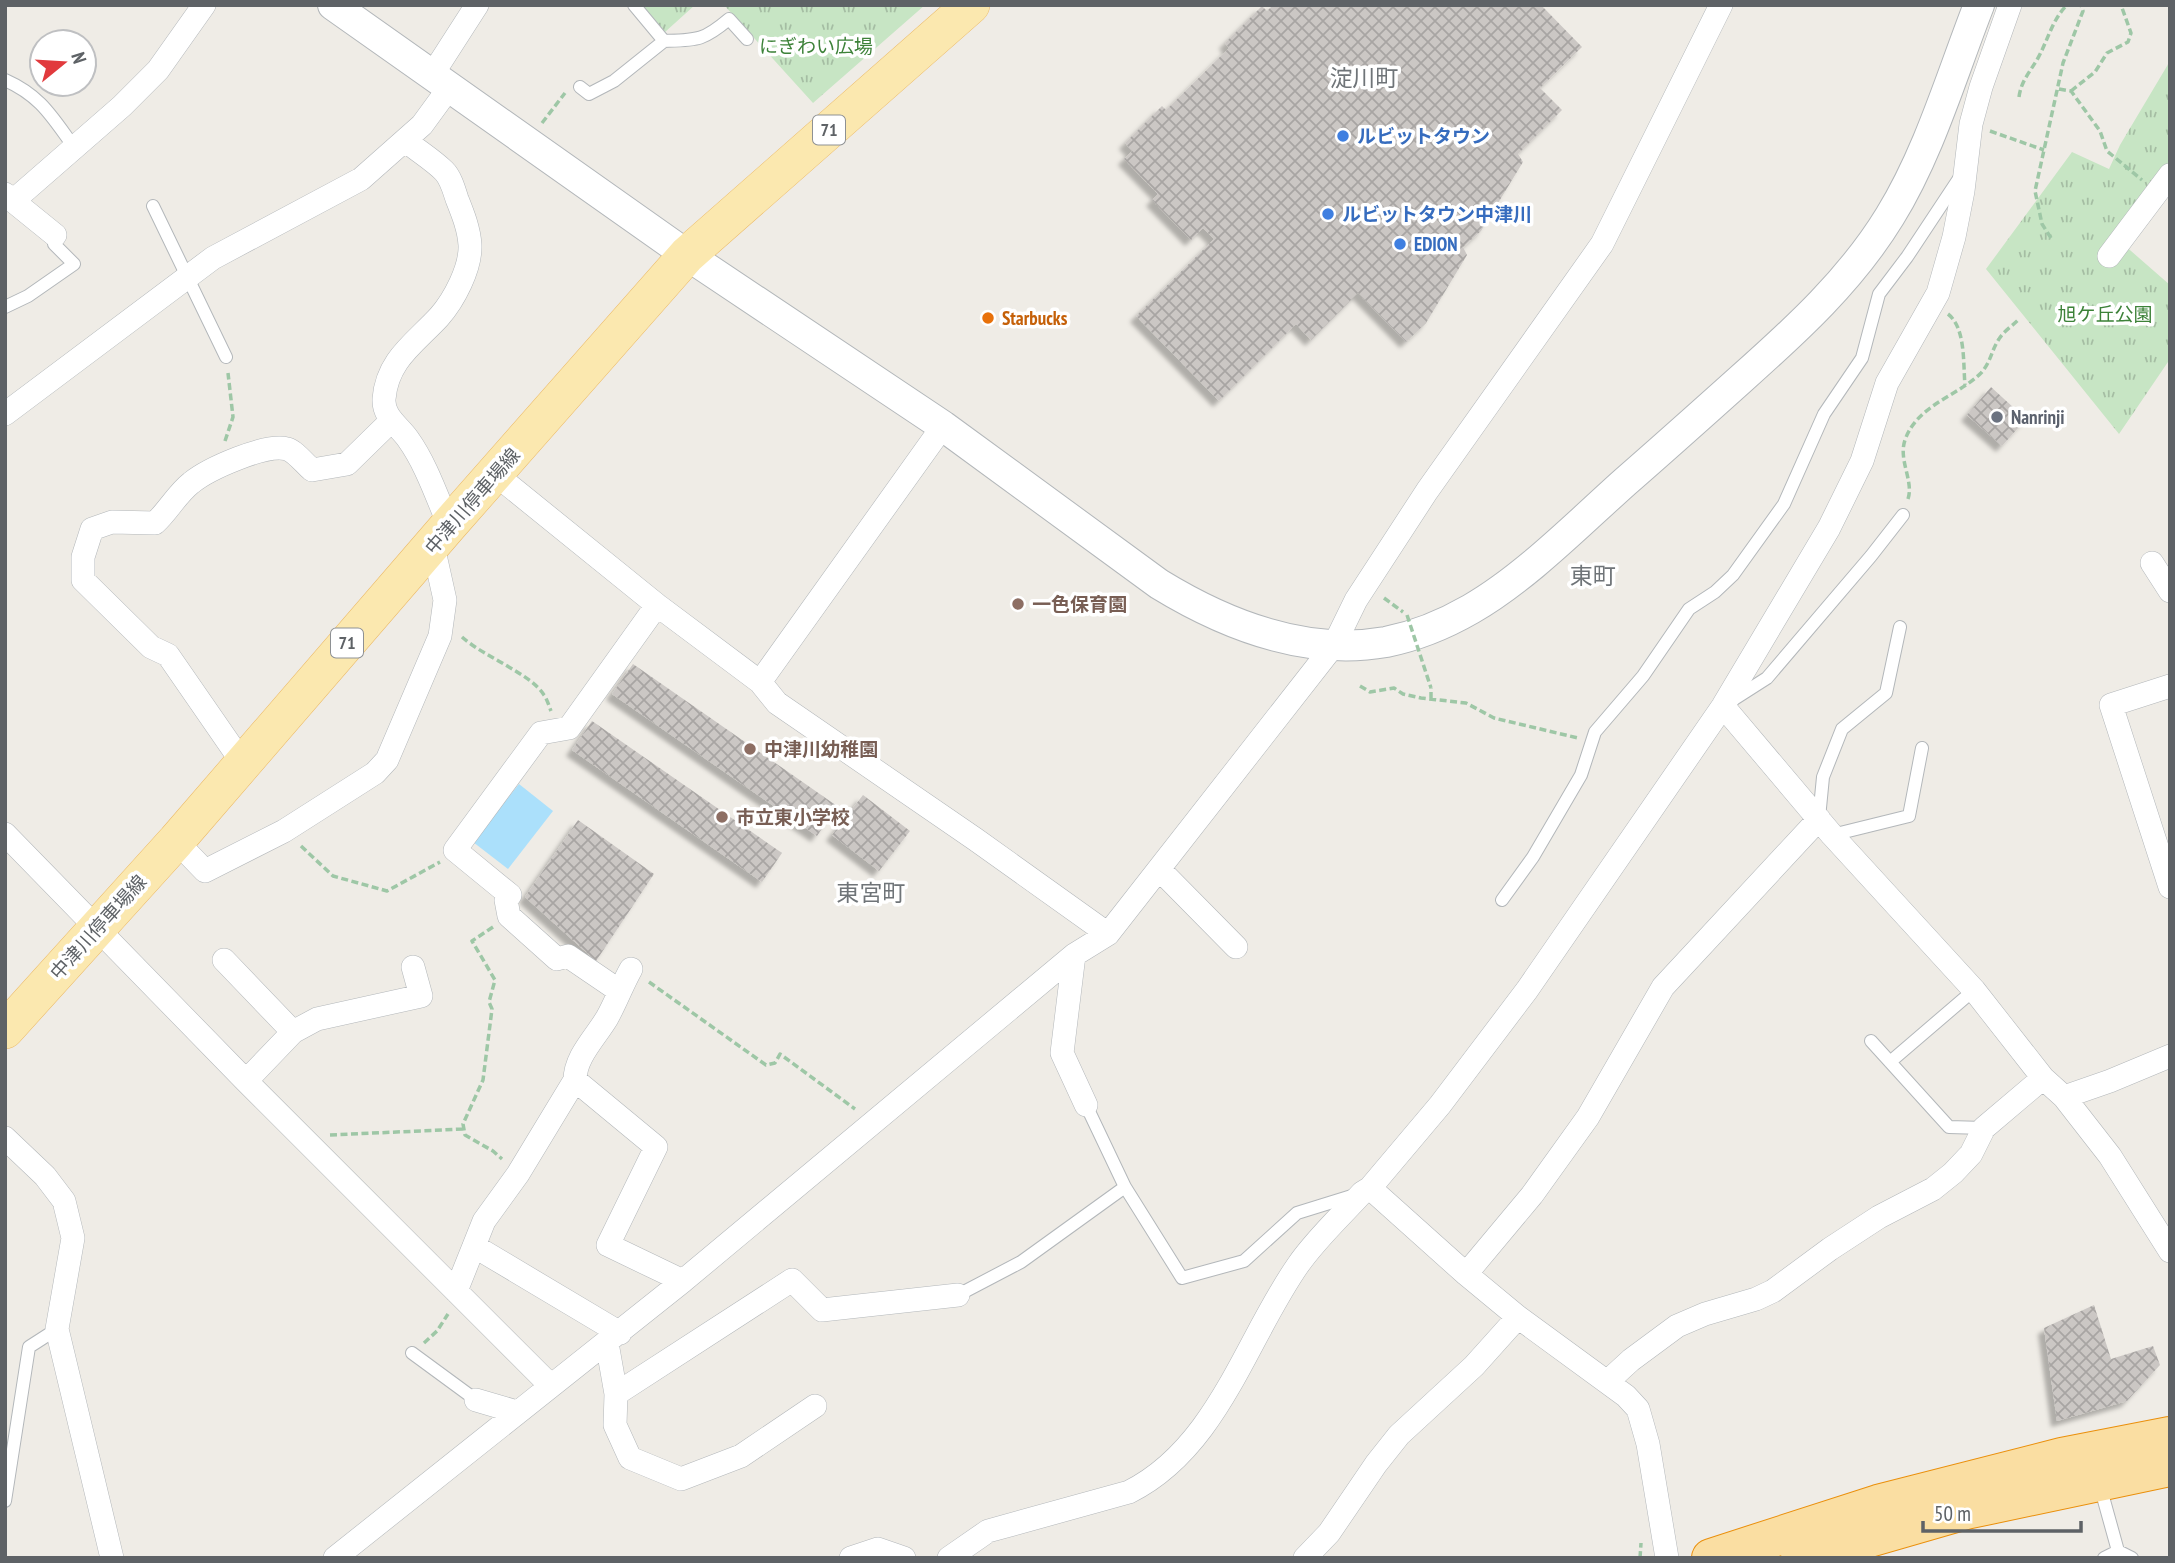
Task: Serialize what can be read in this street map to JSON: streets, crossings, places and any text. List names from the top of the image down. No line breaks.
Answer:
{"streets":{"main road":["71","中津川停車場線"]},"districts":["淀川町","東町","東宮町"],"parks":["にぎわい広場","旭ケ丘公園"],"places":["ルビットタウン","ルビットタウン中津川","EDION","Starbucks","Nanrinji","一色保育園","中津川幼稚園","市立東小学校"],"scale_bar":"50 m","north":"right"}
